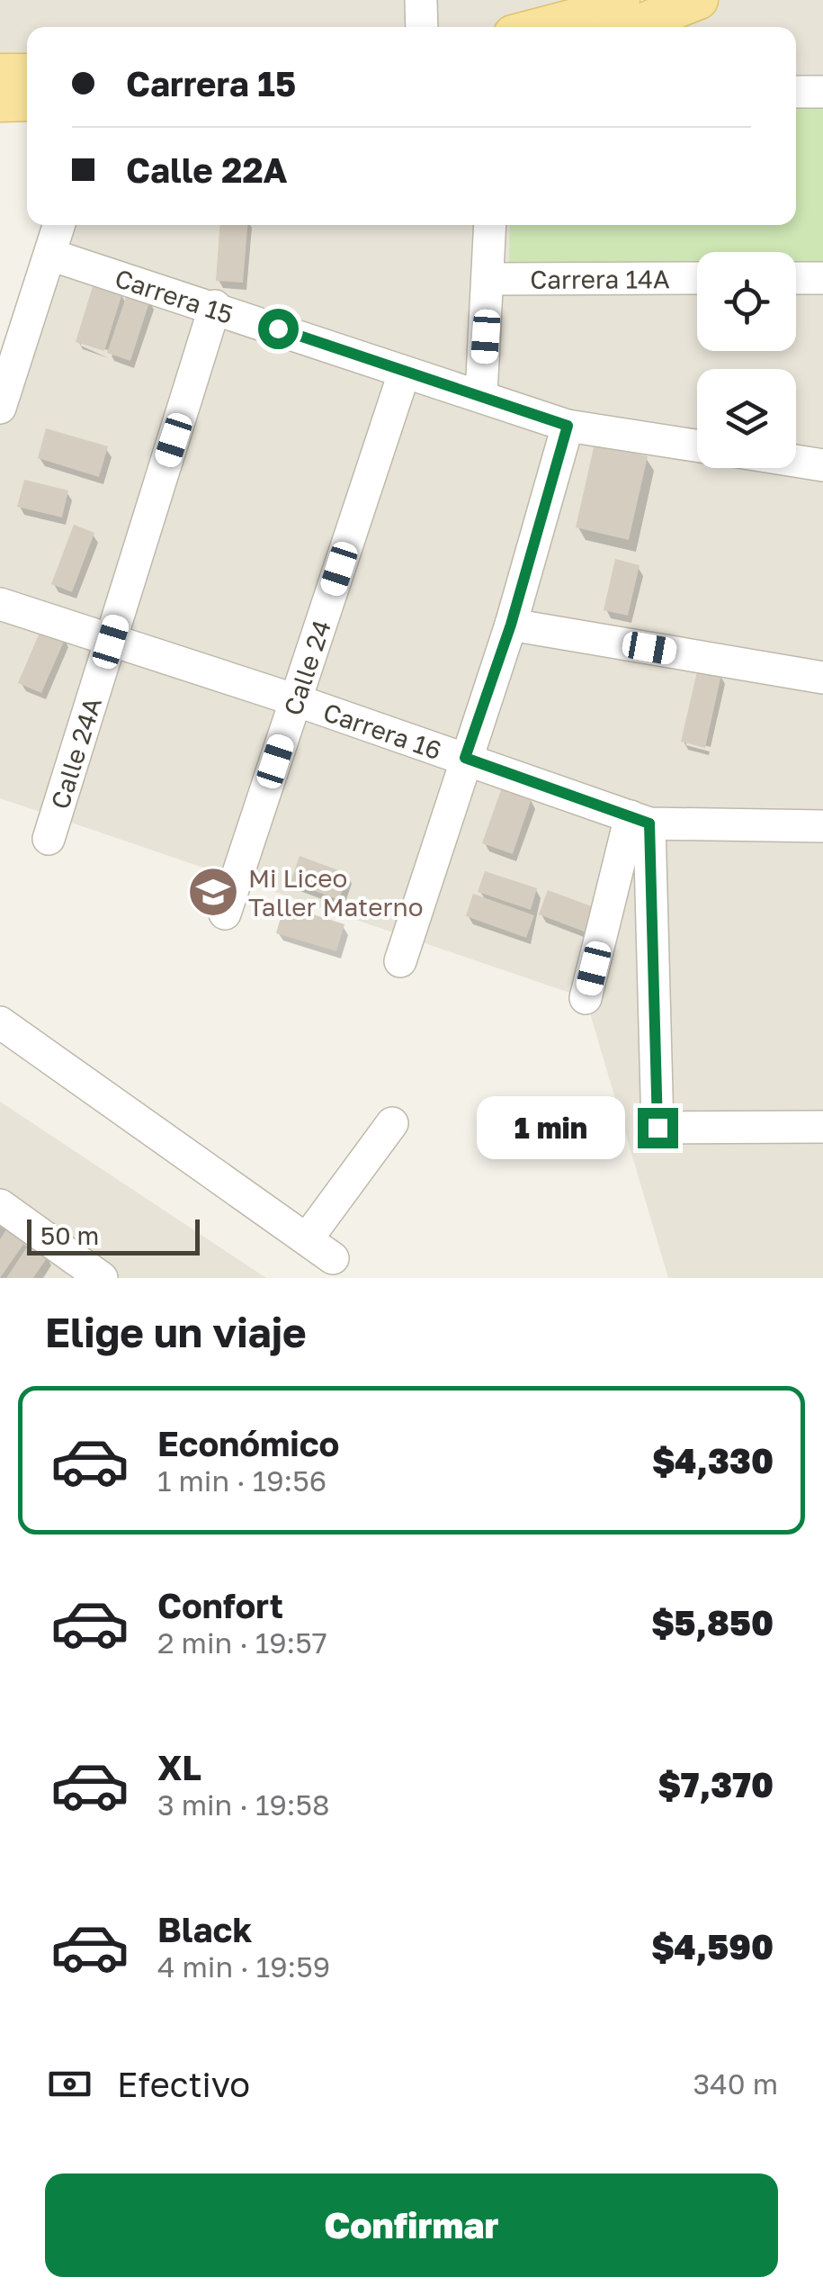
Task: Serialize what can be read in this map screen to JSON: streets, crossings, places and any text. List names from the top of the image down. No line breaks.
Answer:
{"streets":{"street":["Carrera 14A","Carrera 15","Calle 24","Carrera 16","Calle 24A"]},"crossings":[["Carrera 15","Calle 24"],["Carrera 15","Calle 24A"],["Calle 24","Carrera 16"],["Carrera 16","Calle 24A"]],"places":{"school or university":["Mi Liceo Taller Materno"]},"scale_bar":"50 m","page":{"banner":["Carrera 15","Calle 22A"],"bubble":"1 min","scale":"50 m","heading":"Elige un viaje","list":[{"name":"Económico","note":"1 min · 19:56","value":"$4,330"},{"name":"Confort","note":"2 min · 19:57","value":"$5,850"},{"name":"XL","note":"3 min · 19:58","value":"$7,370"},{"name":"Black","note":"4 min · 19:59","value":"$4,590"}],"pay":["Efectivo","340 m"],"buttons":"Confirmar"}}
